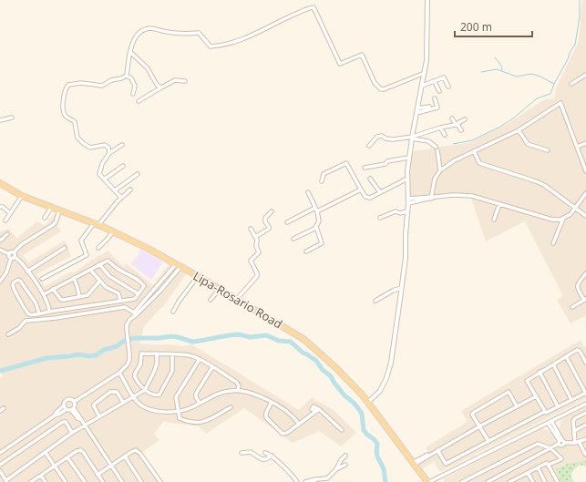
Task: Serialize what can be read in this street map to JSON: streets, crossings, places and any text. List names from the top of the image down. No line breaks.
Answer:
{"streets":{"main road":["Lipa-Rosario Road"]},"scale_bar":"200 m"}
